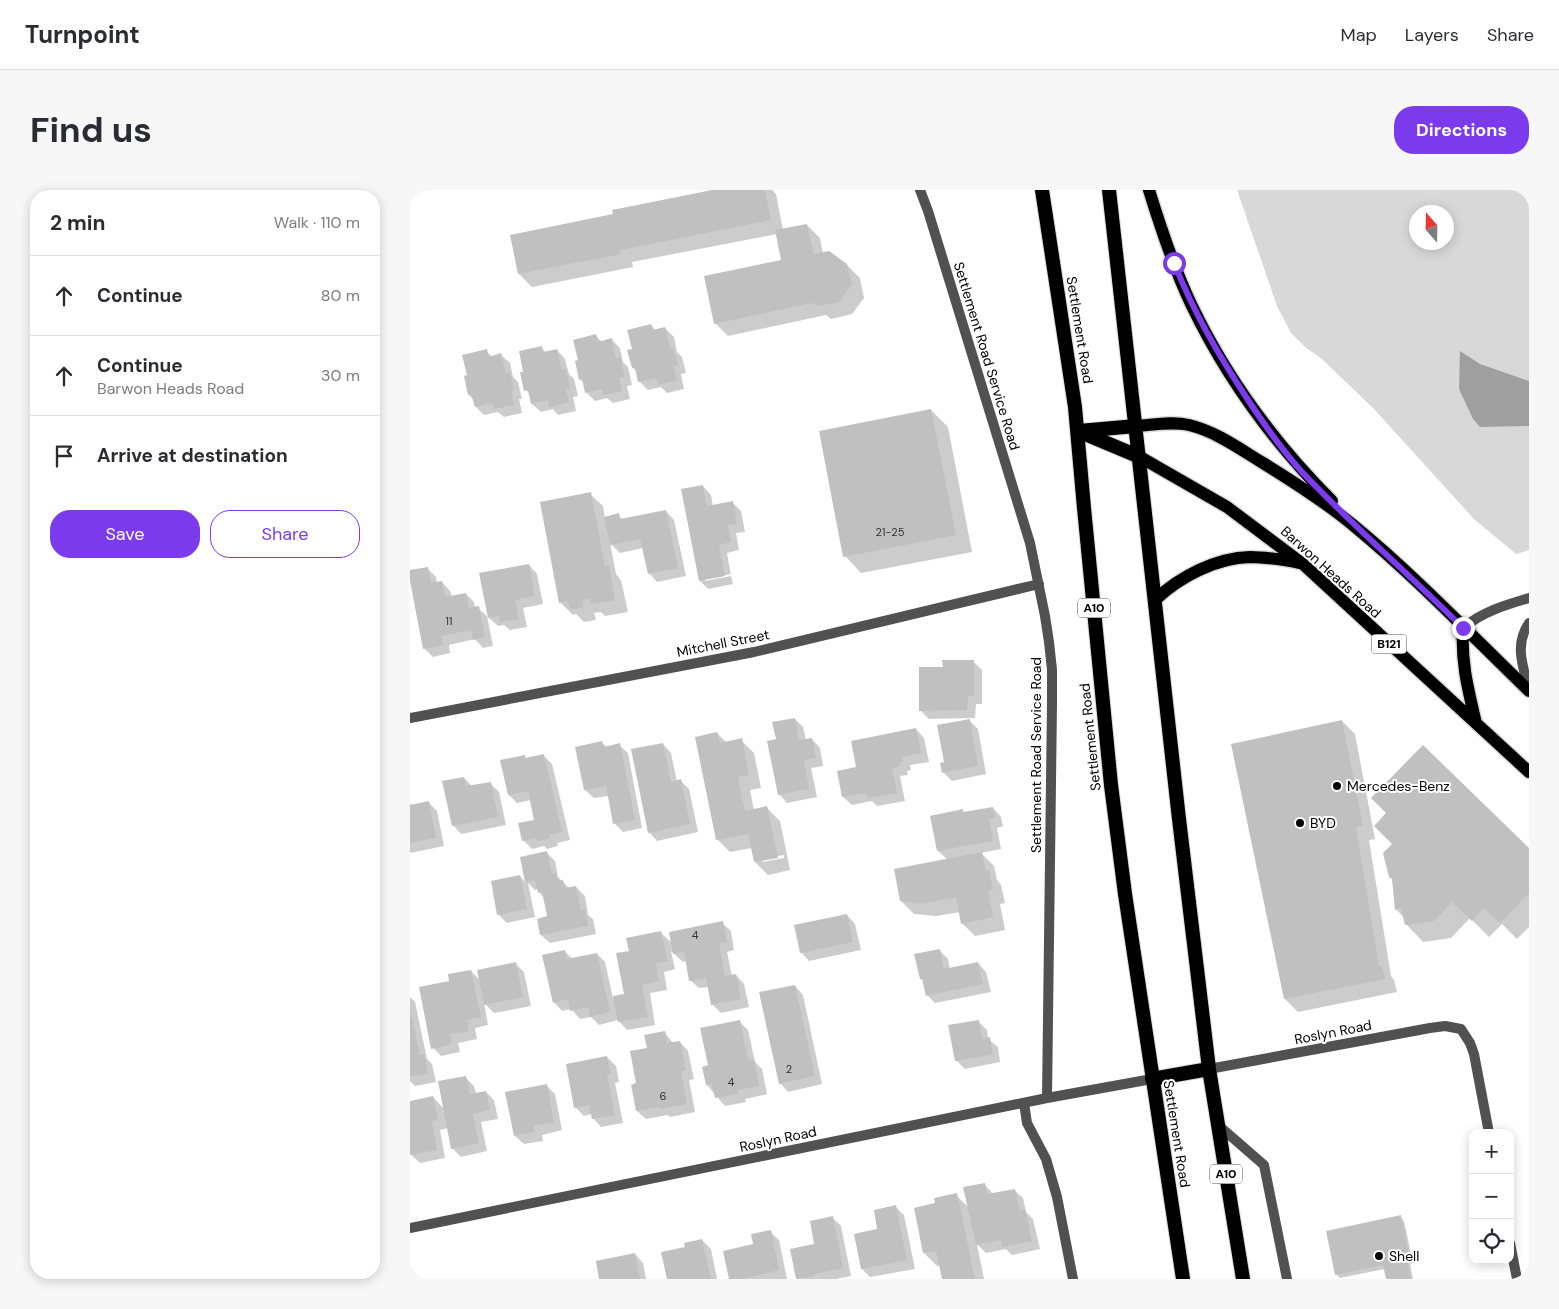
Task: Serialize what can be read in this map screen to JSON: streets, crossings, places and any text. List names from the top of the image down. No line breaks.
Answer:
{"streets":{"highway":["Settlement Road","A10","B121"],"main road":["Barwon Heads Road"],"street":["Settlement Road Service Road","Mitchell Street","Roslyn Road"]},"crossings":[["Settlement Road","B121"],["Settlement Road","Roslyn Road"],["Settlement Road Service Road","Mitchell Street"],["Settlement Road Service Road","Roslyn Road"],["Barwon Heads Road","A10"],["Barwon Heads Road","B121"],["A10","B121"],["A10","Roslyn Road"]],"places":["Mercedes-Benz","BYD","Shell"],"house_numbers":["21-25","11","4","2","4","6"],"north":"top","page":{"header":"Turnpoint","nav":["Map","Layers","Share"],"buttons":["Directions",["Save","Share"]],"title":"Find us","heading":["2 min","Walk · 110 m"],"list":[["Continue","80 m"],["Continue","Barwon Heads Road","30 m"],"Arrive at destination"],"map_buttons":["+","−"]}}
